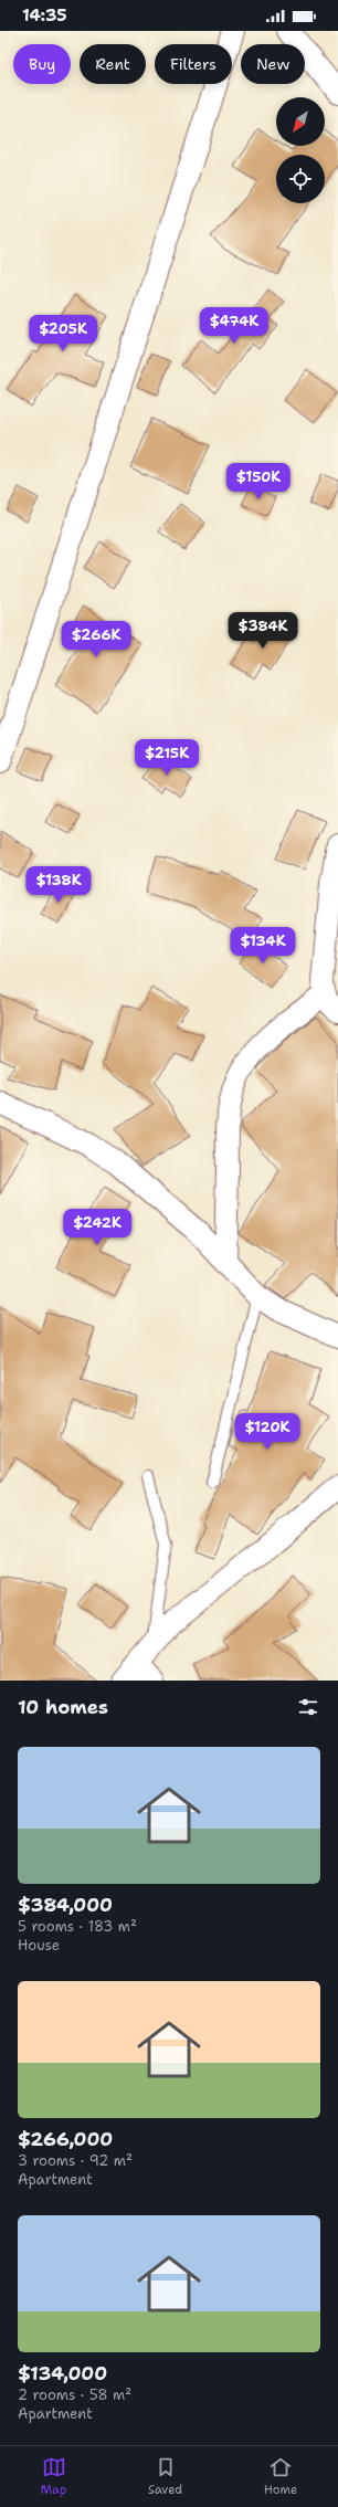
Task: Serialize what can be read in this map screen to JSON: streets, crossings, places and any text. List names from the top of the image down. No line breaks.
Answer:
{"north":"bottom left","page":{"status":"14:35","chip":["Buy","Rent","Filters","New"],"price":["$474K","$205K","$150K","$384K","$266K","$215K","$138K","$134K","$242K","$120K"],"heading":"10 homes","list":[{"name":"$384,000","note":"5 rooms · 183 m² · House"},{"name":"$266,000","note":"3 rooms · 92 m² · Apartment"},{"name":"$134,000","note":"2 rooms · 58 m² · Apartment"}],"tabs":["Map","Saved","Home"]}}
